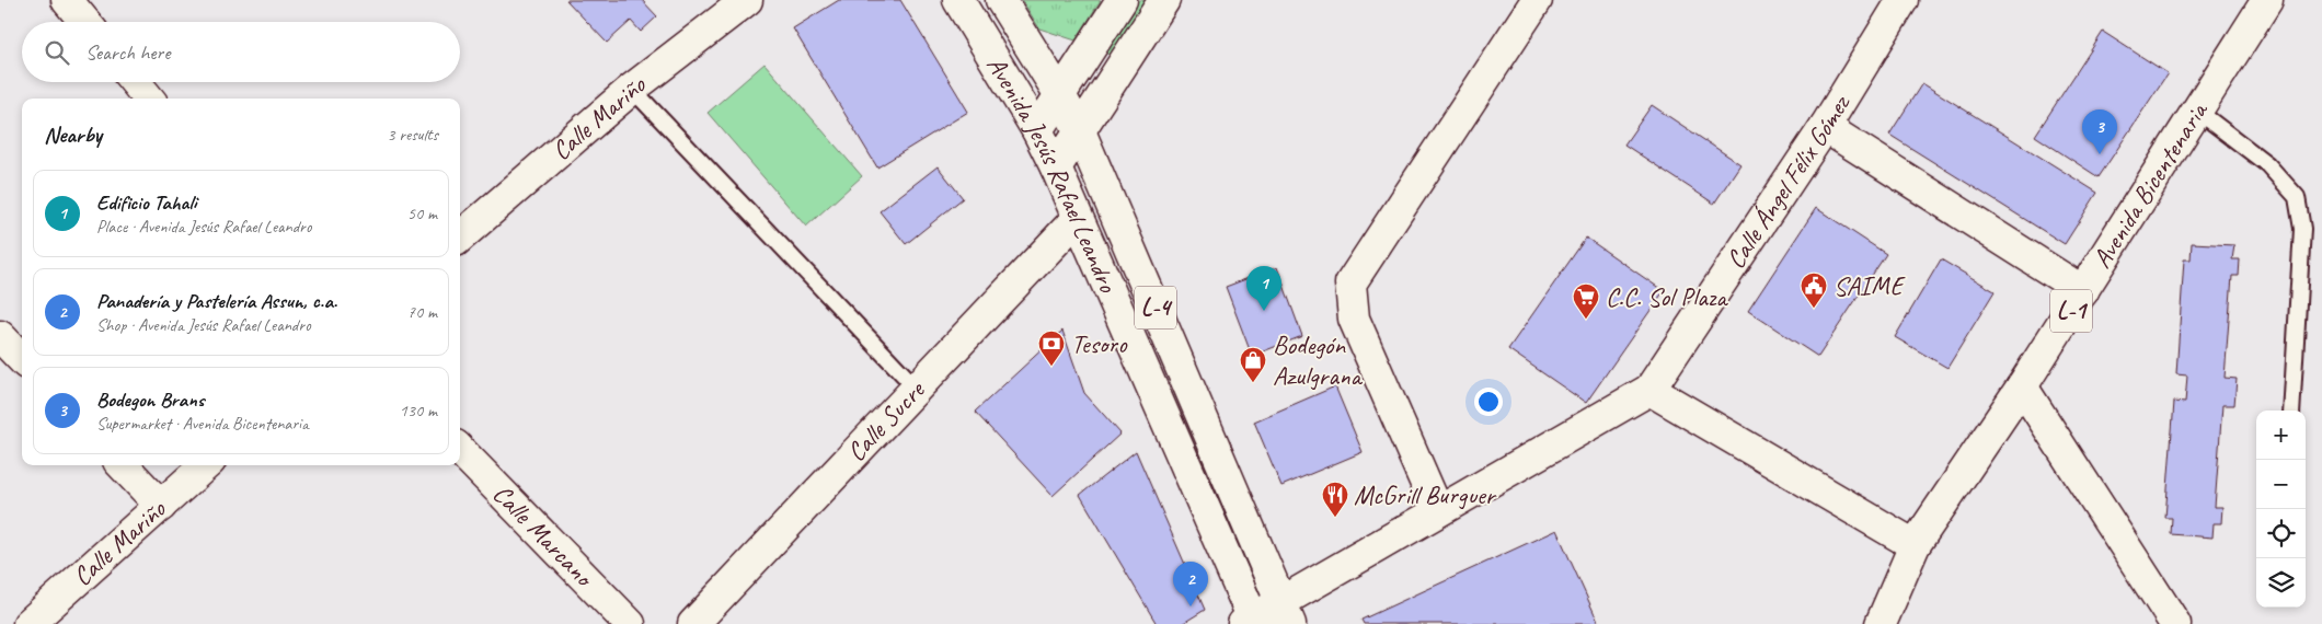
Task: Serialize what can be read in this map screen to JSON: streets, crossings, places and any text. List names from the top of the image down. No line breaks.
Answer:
{"streets":{"street":["Calle Mariño","Avenida Jesús Rafael Leandro","Calle Ángel Félix Gómez","Avenida Bicentenaria","L-4","L-1","Calle Sucre","Calle Marcano"]},"crossings":[["Avenida Jesús Rafael Leandro","Calle Ángel Félix Gómez"],["Avenida Jesús Rafael Leandro","Calle Sucre"]],"places":{"public building":["SAIME"],"supermarket":["C.C. Sol Plaza"],"bank":["Tesoro"],"shop":["Bodegón Azulgrana"],"restaurant":["McGrill Burguer"]},"page":{"search":"Search here","heading":["Nearby","3 results"],"pins":["3","1","2"],"list":[{"mark":"1","name":"Edificio Tahali","note":"Place · Avenida Jesús Rafael Leandro","value":"50 m"},{"mark":"2","name":"Panadería y Pastelería Assun, c.a.","note":"Shop · Avenida Jesús Rafael Leandro","value":"70 m"},{"mark":"3","name":"Bodegon Brans","note":"Supermarket · Avenida Bicentenaria","value":"130 m"}],"map_buttons":["+","−"]}}
